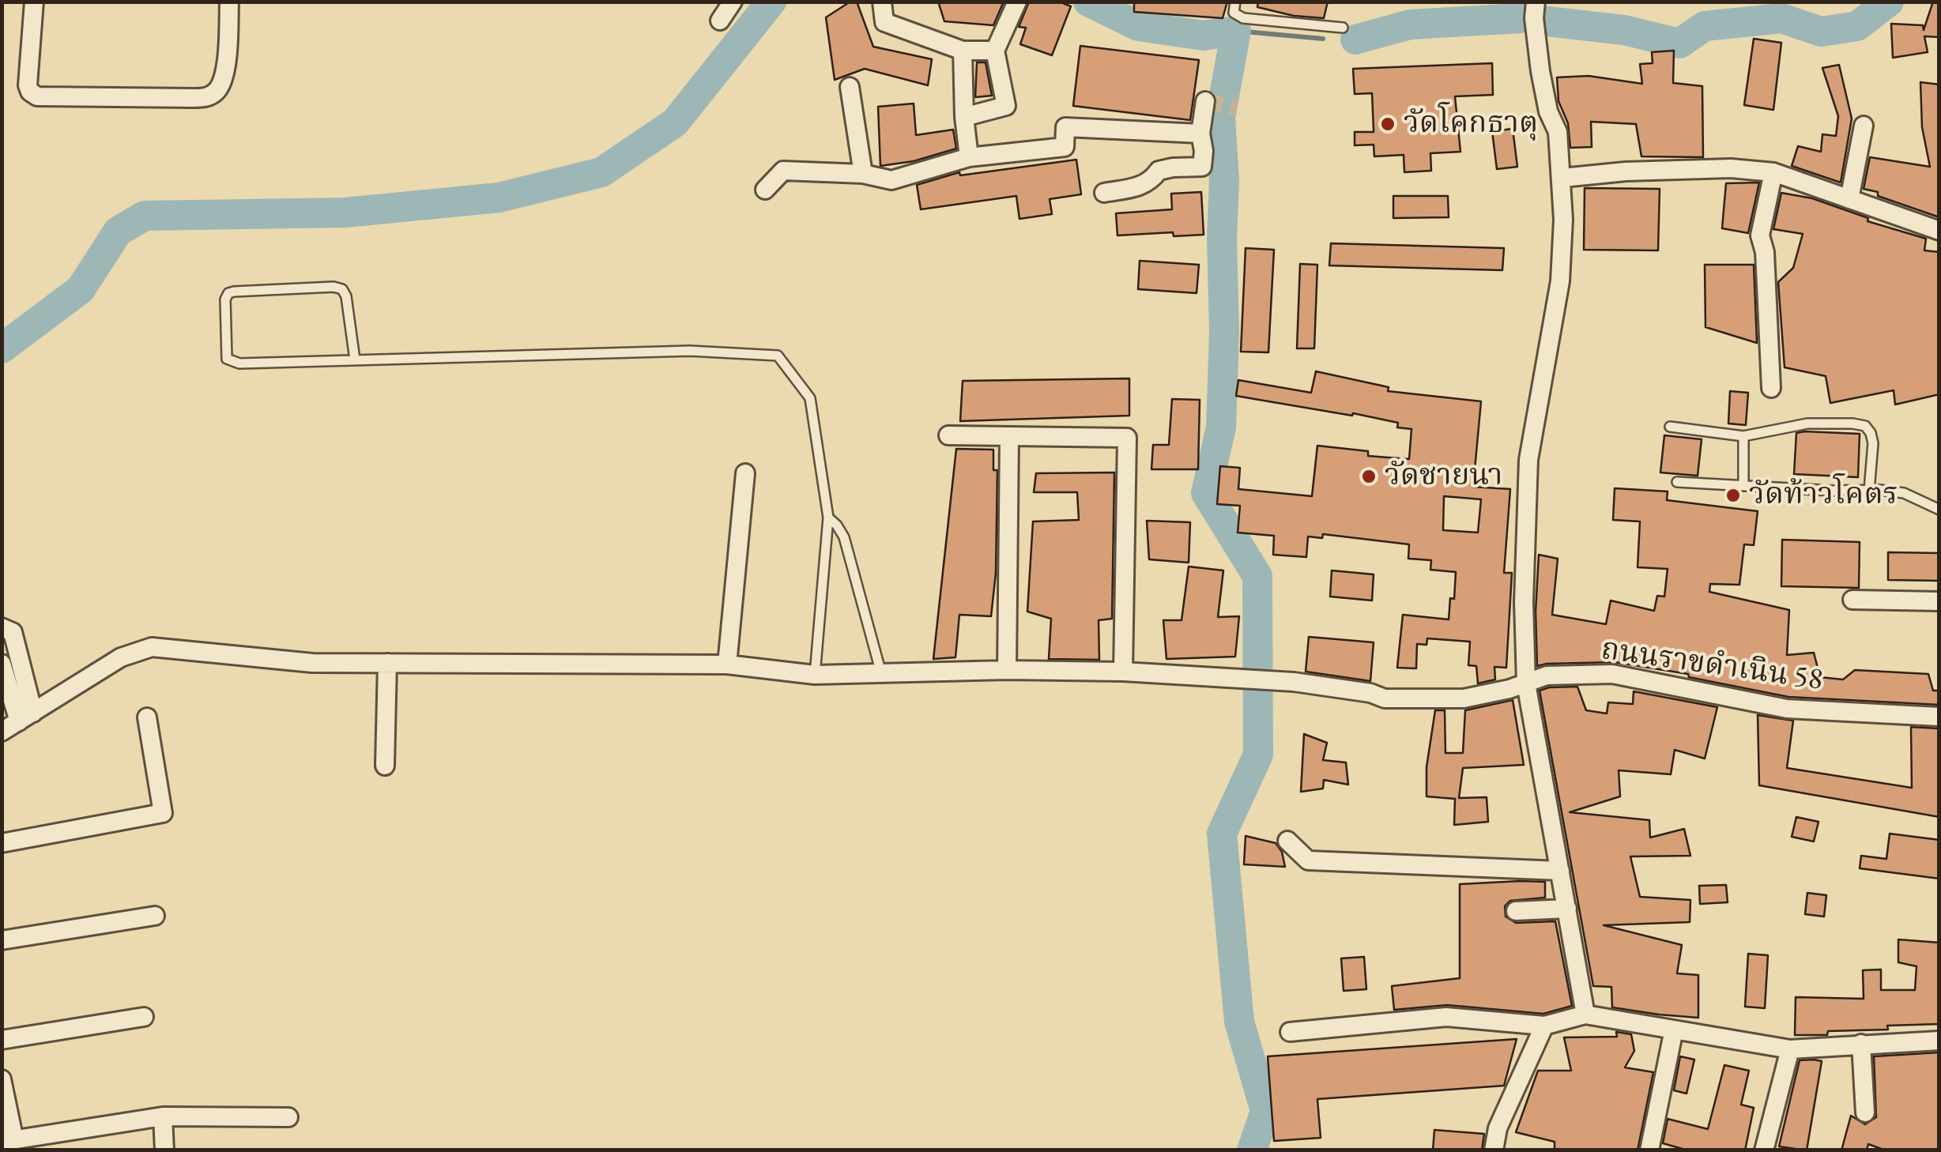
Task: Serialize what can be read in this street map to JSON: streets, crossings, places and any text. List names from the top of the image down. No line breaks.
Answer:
{"streets":{"street":["ถนนราขดำเนิน 58"]},"places":["วัดโคกธาตุ","วัดชายนา","วัดท้าวโคตร"]}
